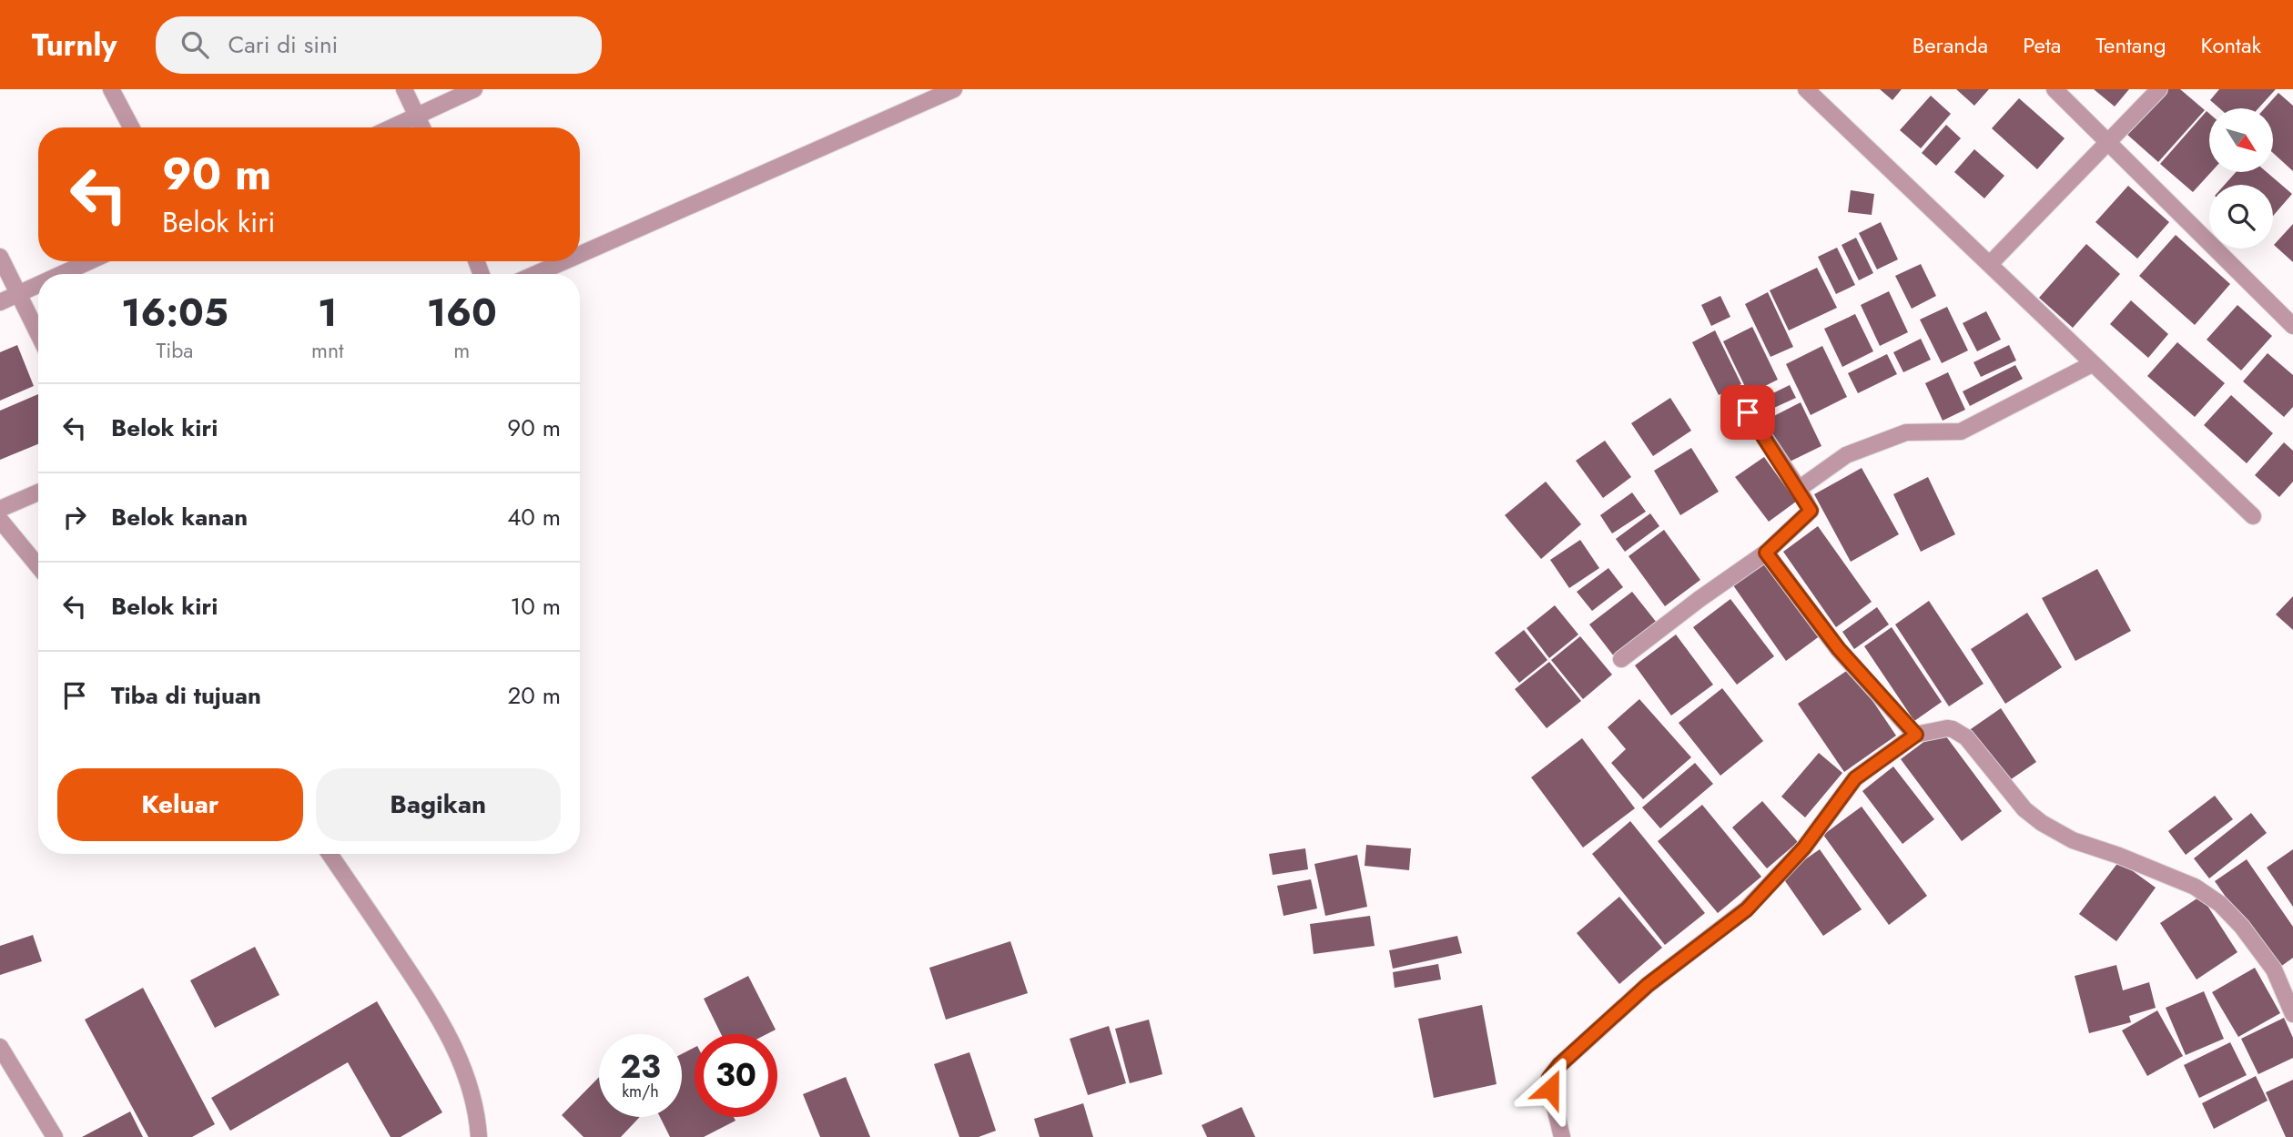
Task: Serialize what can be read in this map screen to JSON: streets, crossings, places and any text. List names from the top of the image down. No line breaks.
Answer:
{"north":"bottom right","page":{"header":"Turnly","search":"Cari di sini","nav":["Beranda","Peta","Tentang","Kontak"],"turn":["90 m","Belok kiri"],"eta":["16:05","Tiba","1","mnt","160","m"],"list":[{"name":"Belok kiri","value":"90 m"},{"name":"Belok kanan","value":"40 m"},{"name":"Belok kiri","value":"10 m"},{"name":"Tiba di tujuan","value":"20 m"}],"buttons":["Keluar","Bagikan"],"speed":"23 km/h","limit":"30"}}
